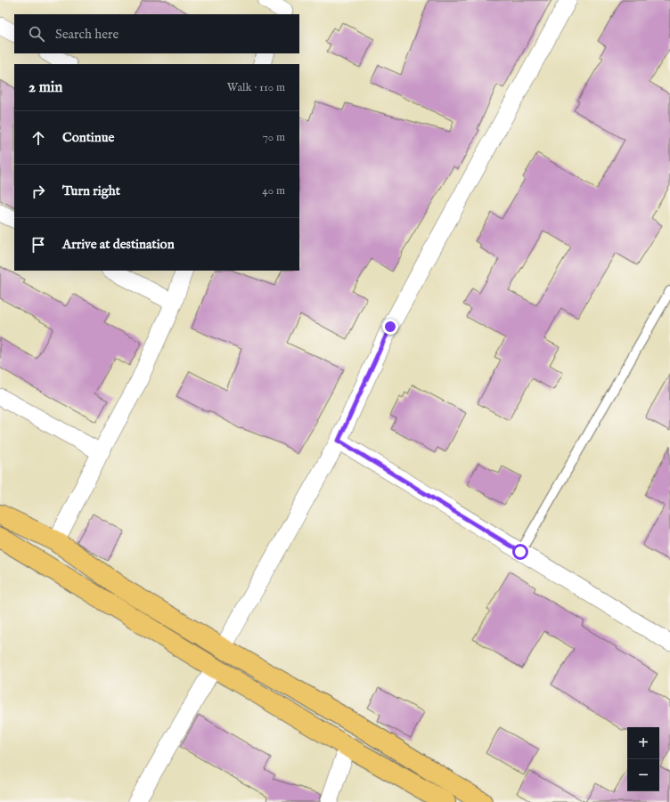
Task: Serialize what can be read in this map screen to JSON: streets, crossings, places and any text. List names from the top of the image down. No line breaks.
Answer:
{"page":{"search":"Search here","heading":["2 min","Walk · 110 m"],"list":[["Continue","70 m"],["Turn right","40 m"],"Arrive at destination"],"map_buttons":["+","−"]}}
